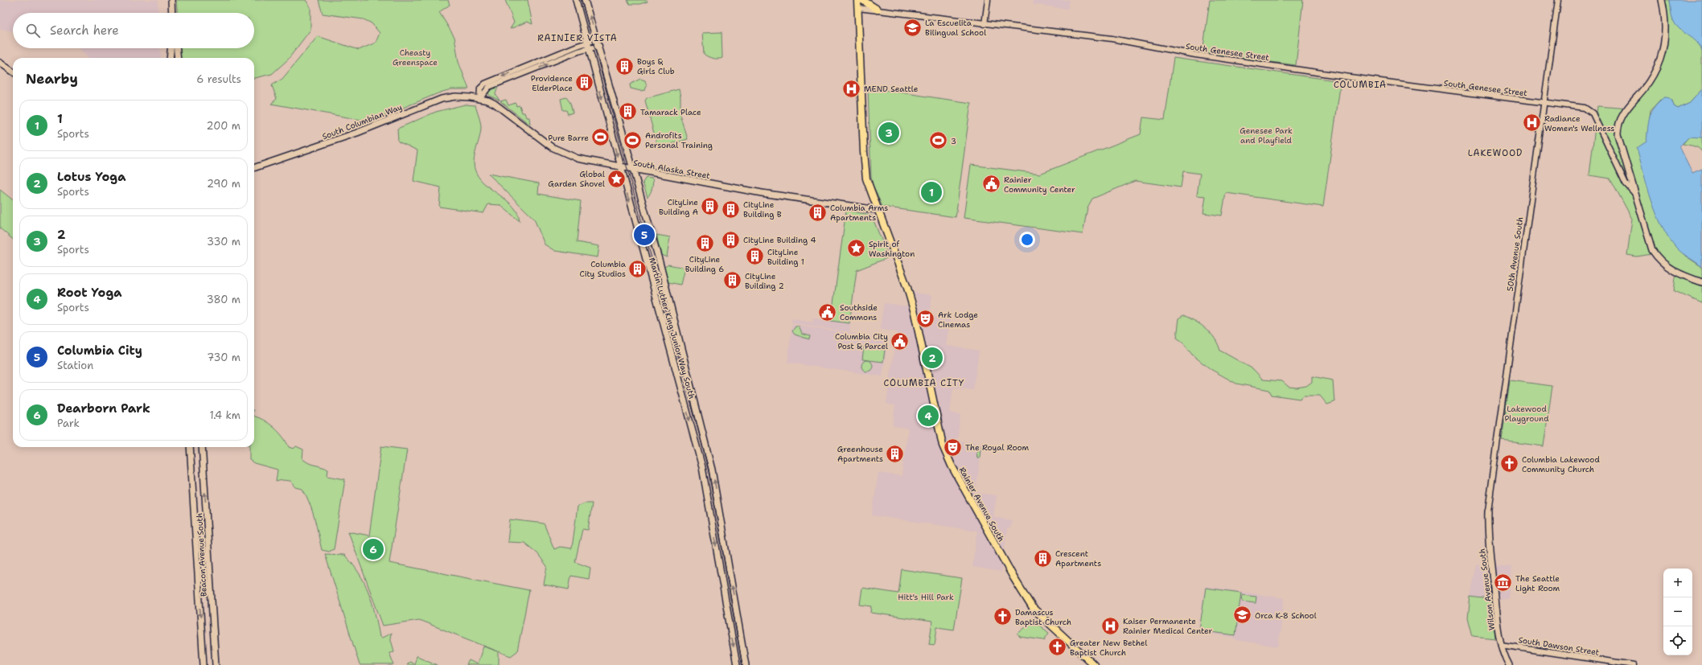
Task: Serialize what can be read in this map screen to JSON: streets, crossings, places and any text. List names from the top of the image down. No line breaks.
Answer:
{"streets":{"main road":["South Columbian Way","South Alaska Street","Martin Luther King Junior Way South","Rainier Avenue South","Beacon Avenue South","Wilson Avenue South"],"street":["South Genesee Street","50th Avenue South","South Dawson Street"]},"crossings":[["South Genesee Street","50th Avenue South"],["South Genesee Street","Rainier Avenue South"],["South Columbian Way","South Alaska Street"],["South Alaska Street","Martin Luther King Junior Way South"],["South Alaska Street","Rainier Avenue South"],["50th Avenue South","Wilson Avenue South"],["Wilson Avenue South","South Dawson Street"]],"districts":["RAINIER VISTA","COLUMBIA","LAKEWOOD","COLUMBIA CITY"],"parks":["Cheasty Greenspace","Genesee Park and Playfield","Lakewood Playground","Hitt's Hill Park"],"places":{"school or university":["La Escuelita Bilingual School","Orca K-8 School"],"building":["Boys & Girls Club","Providence ElderPlace","Tamarack Place","CityLine Building A","CityLine Building B","Columbia Arms Apartments","CityLine Building 4","CityLine Building 6","CityLine Building 1","Columbia City Studios","CityLine Building 2","Greenhouse Apartments","Crescent Apartments"],"hospital":["MEND Seattle","Radiance Women's Wellness","Kaiser Permanente Rainier Medical Center"],"sports":["Pure Barre","Androfits Personal Training","3"],"place":["Global Garden Shovel","Spirit of Washington"],"public building":["Rainier Community Center","Southside Commons","Columbia City Post & Parcel"],"theatre":["Ark Lodge Cinemas","The Royal Room"],"church":["Columbia Lakewood Community Church","Damascus Baptist Church","Greater New Bethel Baptist Church"],"museum":["The Seattle Light Room"]},"page":{"search":"Search here","heading":["Nearby","6 results"],"list":[{"mark":"1","name":"1","note":"Sports","value":"200 m"},{"mark":"2","name":"Lotus Yoga","note":"Sports","value":"290 m"},{"mark":"3","name":"2","note":"Sports","value":"330 m"},{"mark":"4","name":"Root Yoga","note":"Sports","value":"380 m"},{"mark":"5","name":"Columbia City","note":"Station","value":"730 m"},{"mark":"6","name":"Dearborn Park","note":"Park","value":"1.4 km"}],"pins":["3","1","5","2","4","6"],"map_buttons":["+","−"]}}
